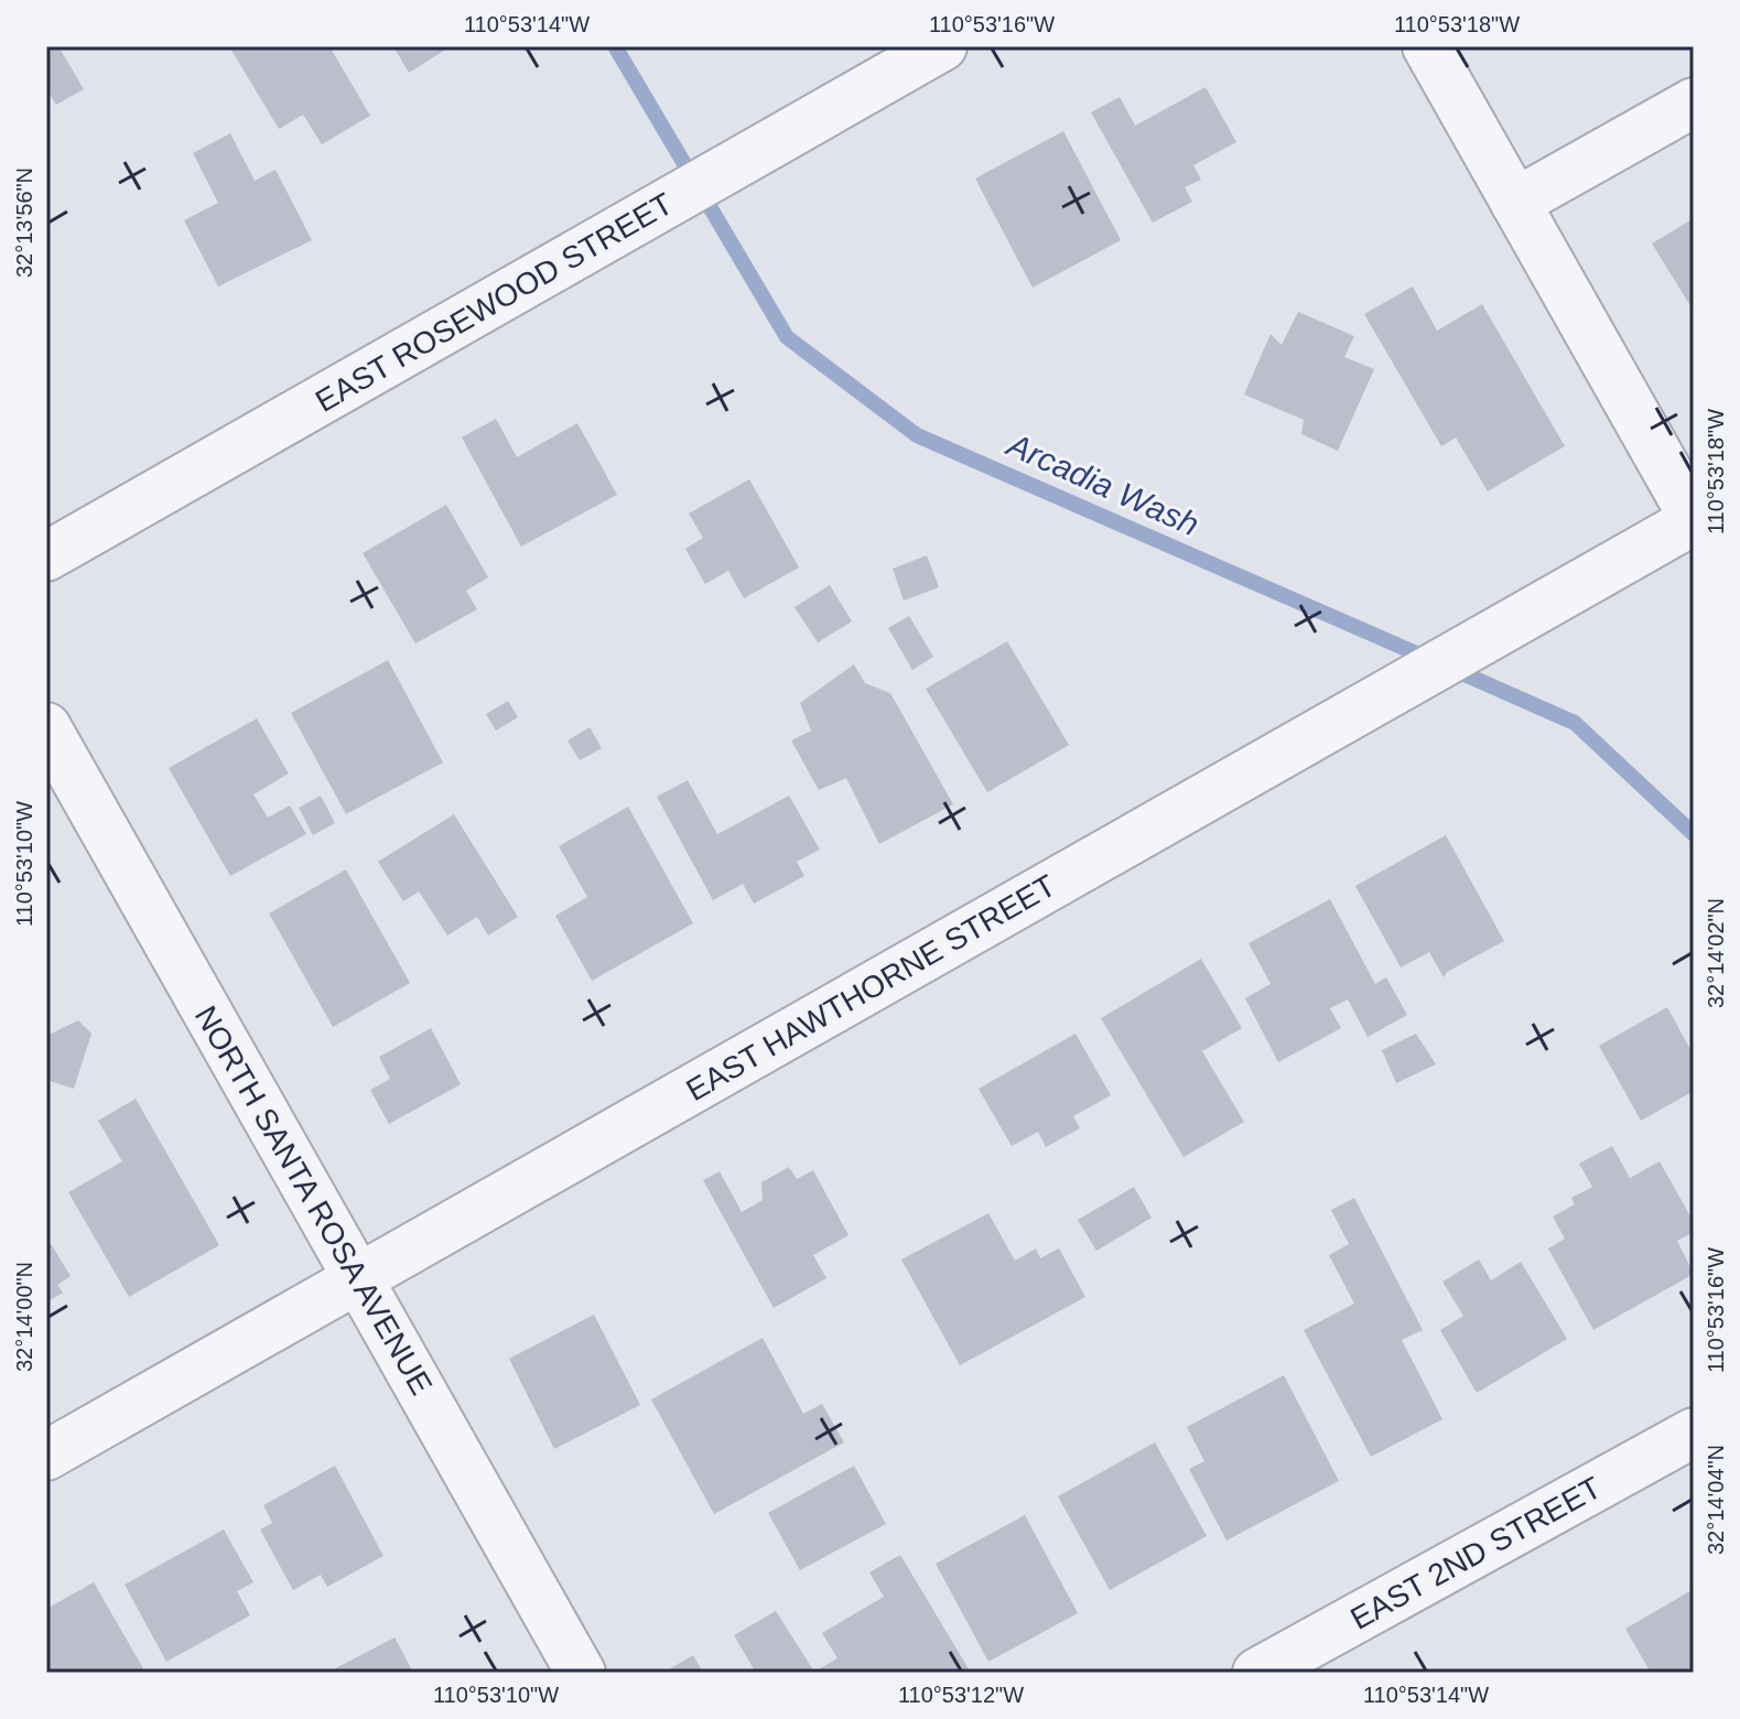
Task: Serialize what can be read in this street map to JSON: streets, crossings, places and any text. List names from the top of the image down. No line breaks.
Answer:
{"streets":{"street":["EAST ROSEWOOD STREET","EAST HAWTHORNE STREET","NORTH SANTA ROSA AVENUE","EAST 2ND STREET"]},"crossings":[["EAST HAWTHORNE STREET","NORTH SANTA ROSA AVENUE"]],"water":["Arcadia Wash"],"coordinates":["110°53'14\"W","110°53'16\"W","110°53'18\"W","32°13'56\"N","110°53'10\"W","32°14'02\"N","32°14'00\"N","32°14'04\"N","110°53'12\"W"]}
